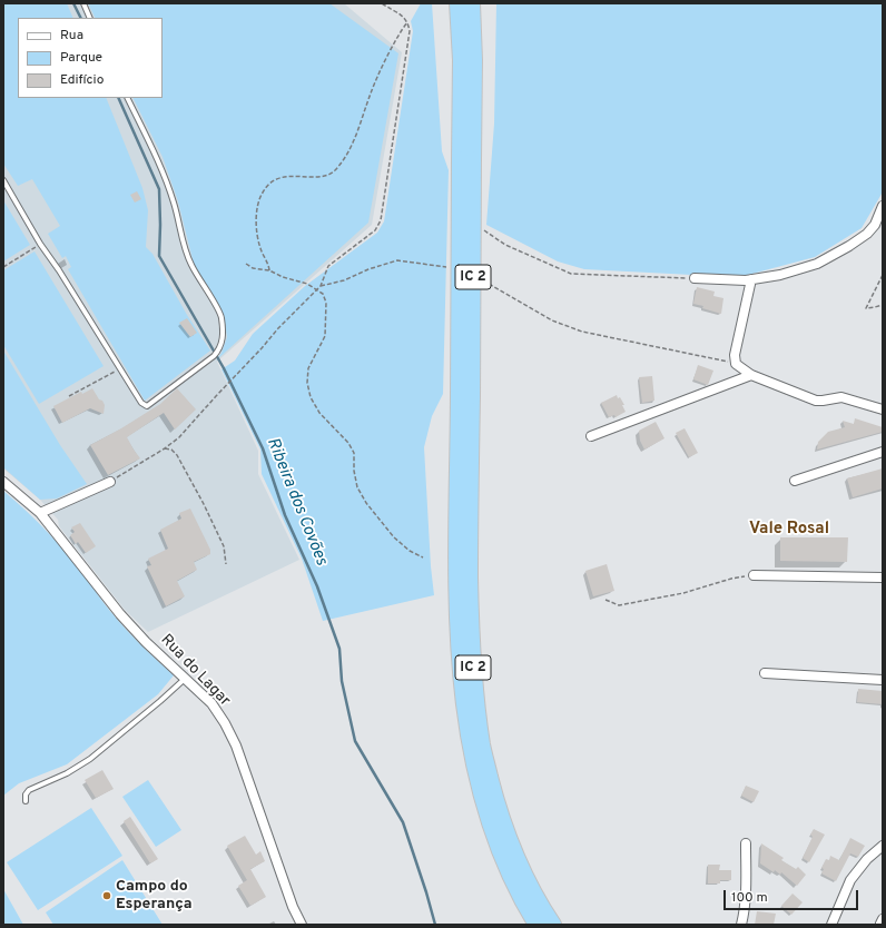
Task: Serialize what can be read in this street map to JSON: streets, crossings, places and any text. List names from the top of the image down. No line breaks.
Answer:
{"streets":{"highway":["IC 2"],"street":["Rua do Lagar"]},"districts":["Vale Rosal"],"water":["Ribeira dos Covões"],"places":["Campo do Esperança"],"legend":["Rua","Parque","Edifício"],"scale_bar":"100 m"}
